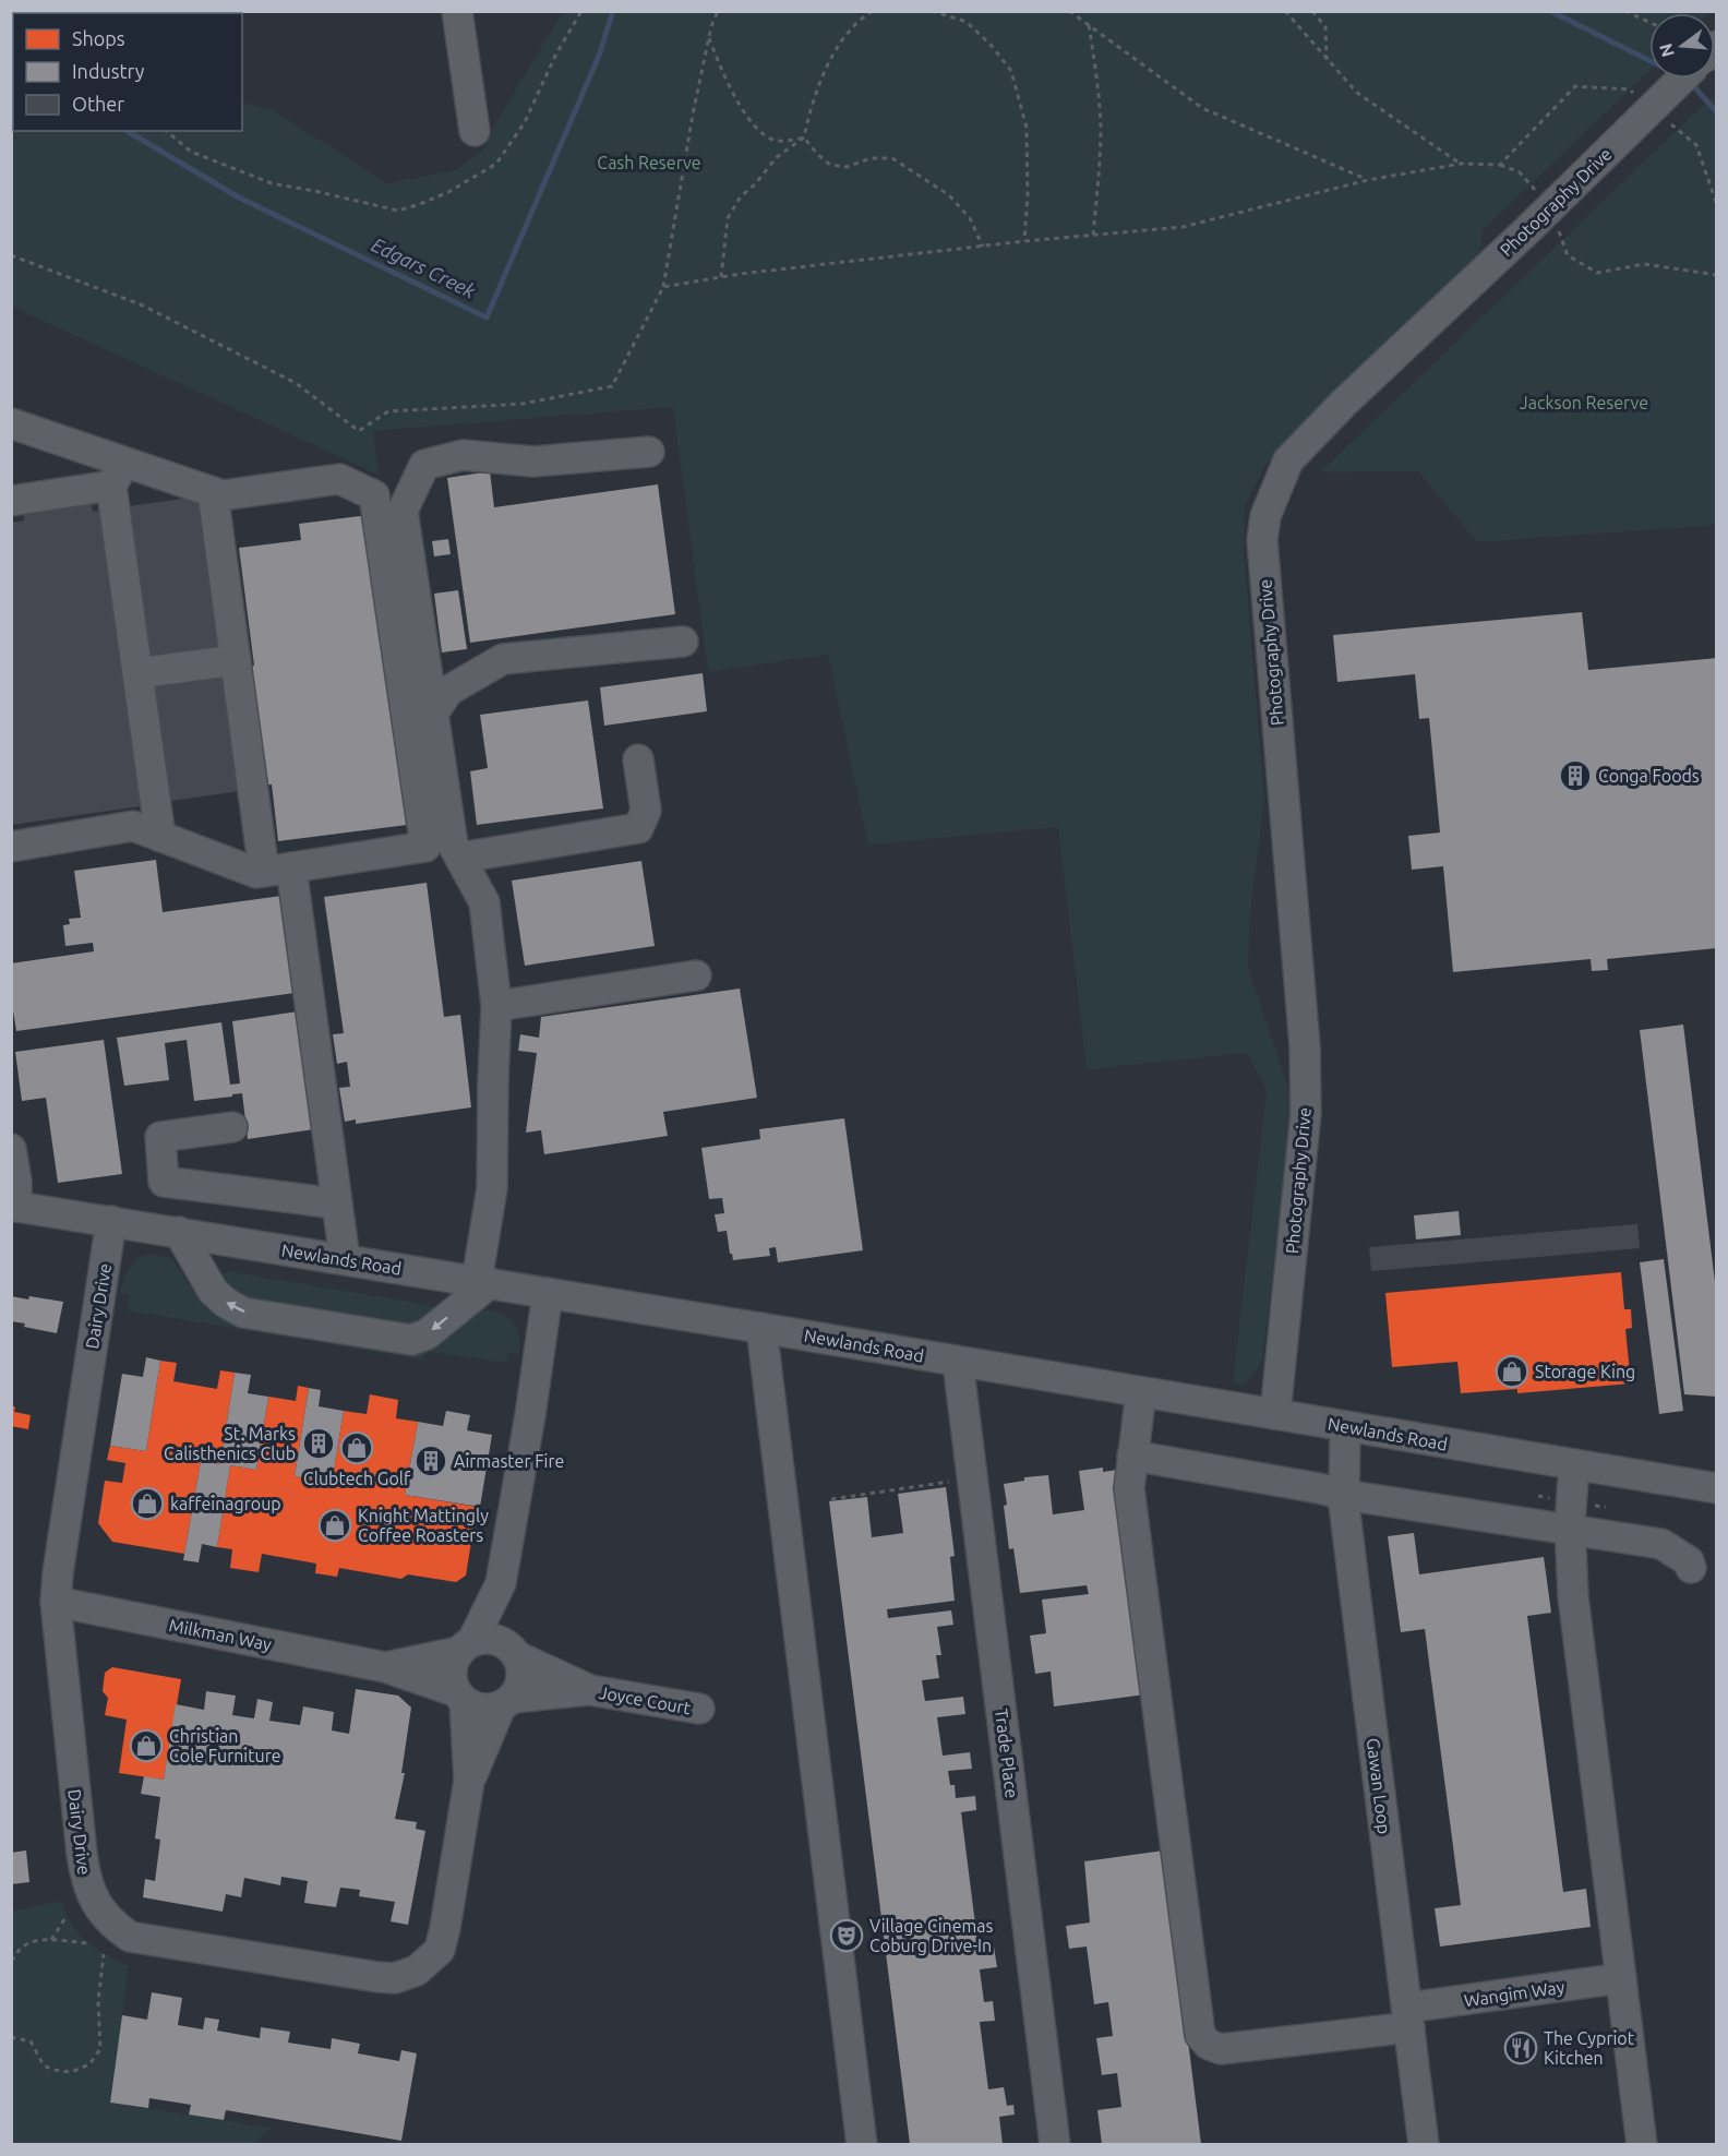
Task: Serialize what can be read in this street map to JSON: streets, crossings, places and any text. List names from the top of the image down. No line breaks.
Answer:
{"streets":{"street":["Photography Drive","Newlands Road","Dairy Drive","Milkman Way","Joyce Court","Trade Place","Gawan Loop","Wangim Way"]},"crossings":[["Photography Drive","Newlands Road"],["Newlands Road","Dairy Drive"],["Newlands Road","Trade Place"],["Newlands Road","Gawan Loop"],["Newlands Road","Wangim Way"],["Dairy Drive","Milkman Way"],["Dairy Drive","Joyce Court"],["Milkman Way","Joyce Court"],["Gawan Loop","Wangim Way"]],"water":["Edgars Creek"],"parks":["Cash Reserve","Jackson Reserve"],"places":{"building":["Conga Foods","St. Marks Calisthenics Club","Airmaster Fire"],"shop":["Storage King","Clubtech Golf","kaffeinagroup","Knight Mattingly Coffee Roasters","Christian Cole Furniture"],"theatre":["Village Cinemas Coburg Drive-In"],"restaurant":["The Cypriot Kitchen"]},"legend":["Shops","Industry","Other"],"north":"left"}
